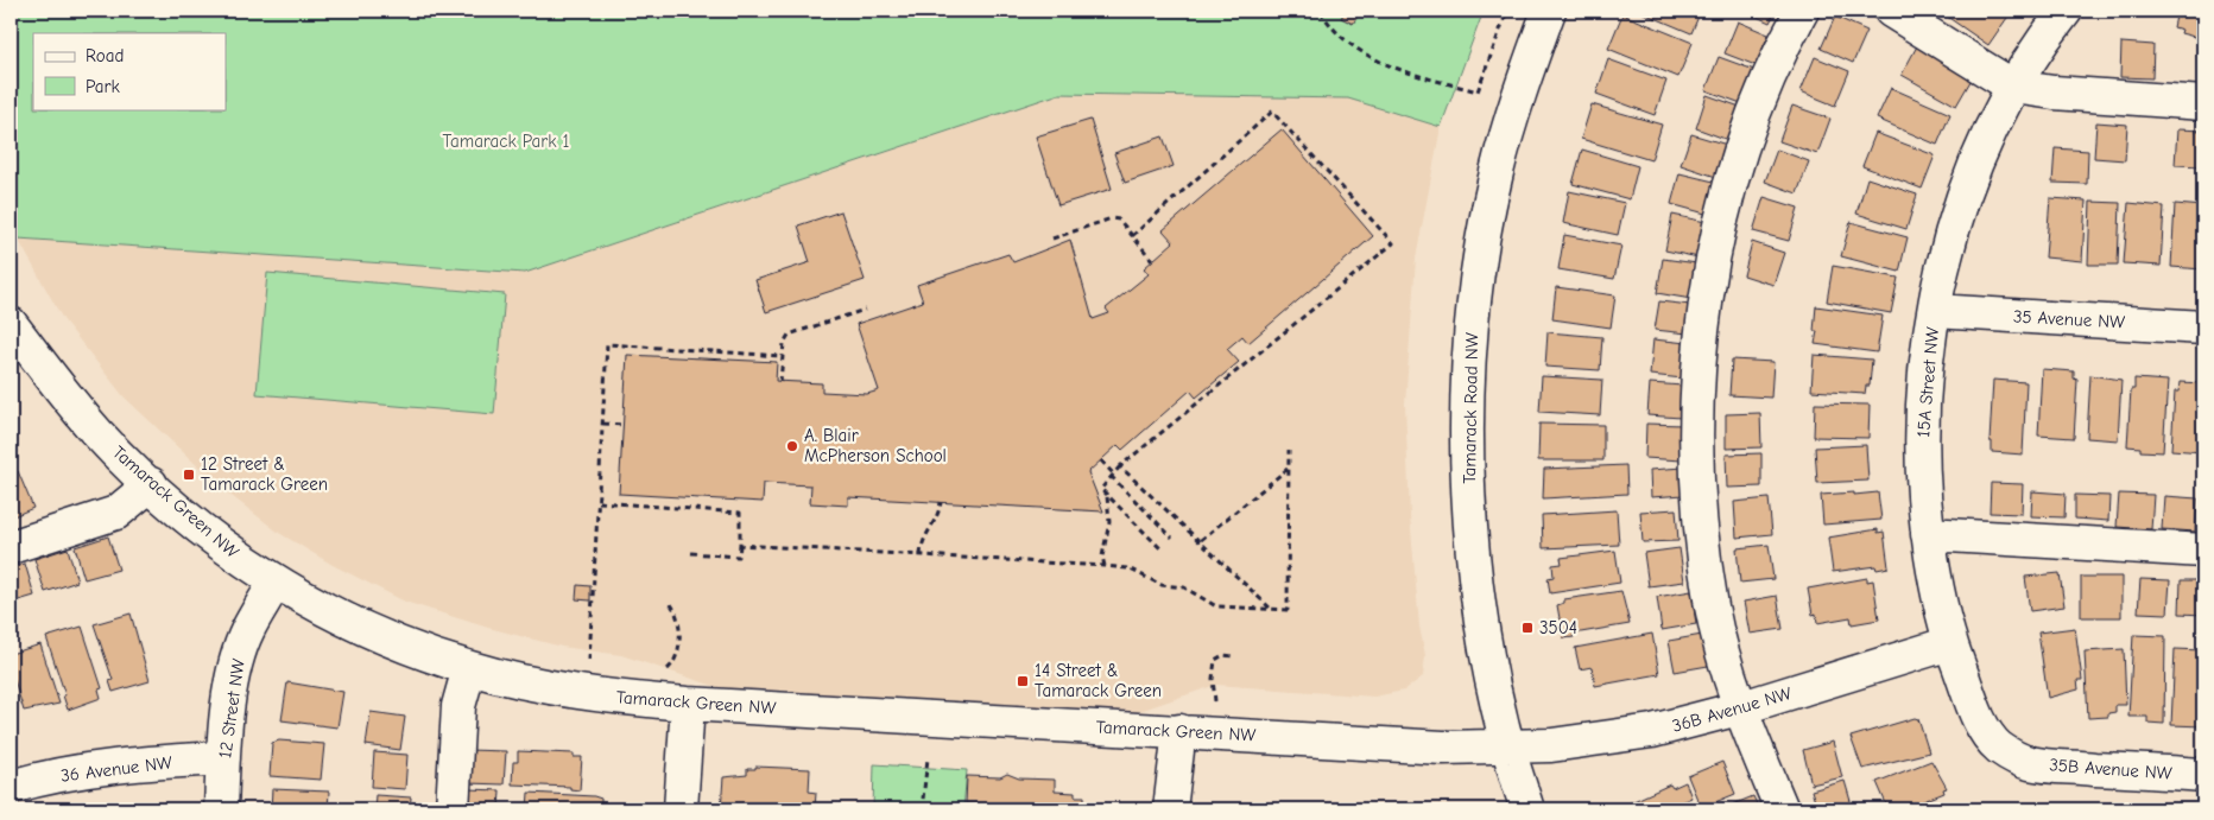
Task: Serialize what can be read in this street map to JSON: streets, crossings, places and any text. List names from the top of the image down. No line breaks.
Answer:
{"streets":{"street":["35 Avenue NW","15A Street NW","Tamarack Road NW","Tamarack Green NW","12 Street NW","36B Avenue NW","36 Avenue NW","35B Avenue NW"]},"crossings":[["35 Avenue NW","15A Street NW"],["15A Street NW","36B Avenue NW"],["15A Street NW","35B Avenue NW"],["Tamarack Road NW","Tamarack Green NW"],["Tamarack Road NW","36B Avenue NW"],["Tamarack Green NW","12 Street NW"],["Tamarack Green NW","36B Avenue NW"],["12 Street NW","36 Avenue NW"]],"parks":["Tamarack Park 1"],"places":{"other":["A. Blair McPherson School"],"transit":["12 Street & Tamarack Green","3504","14 Street & Tamarack Green"]},"legend":["Road","Park"]}
